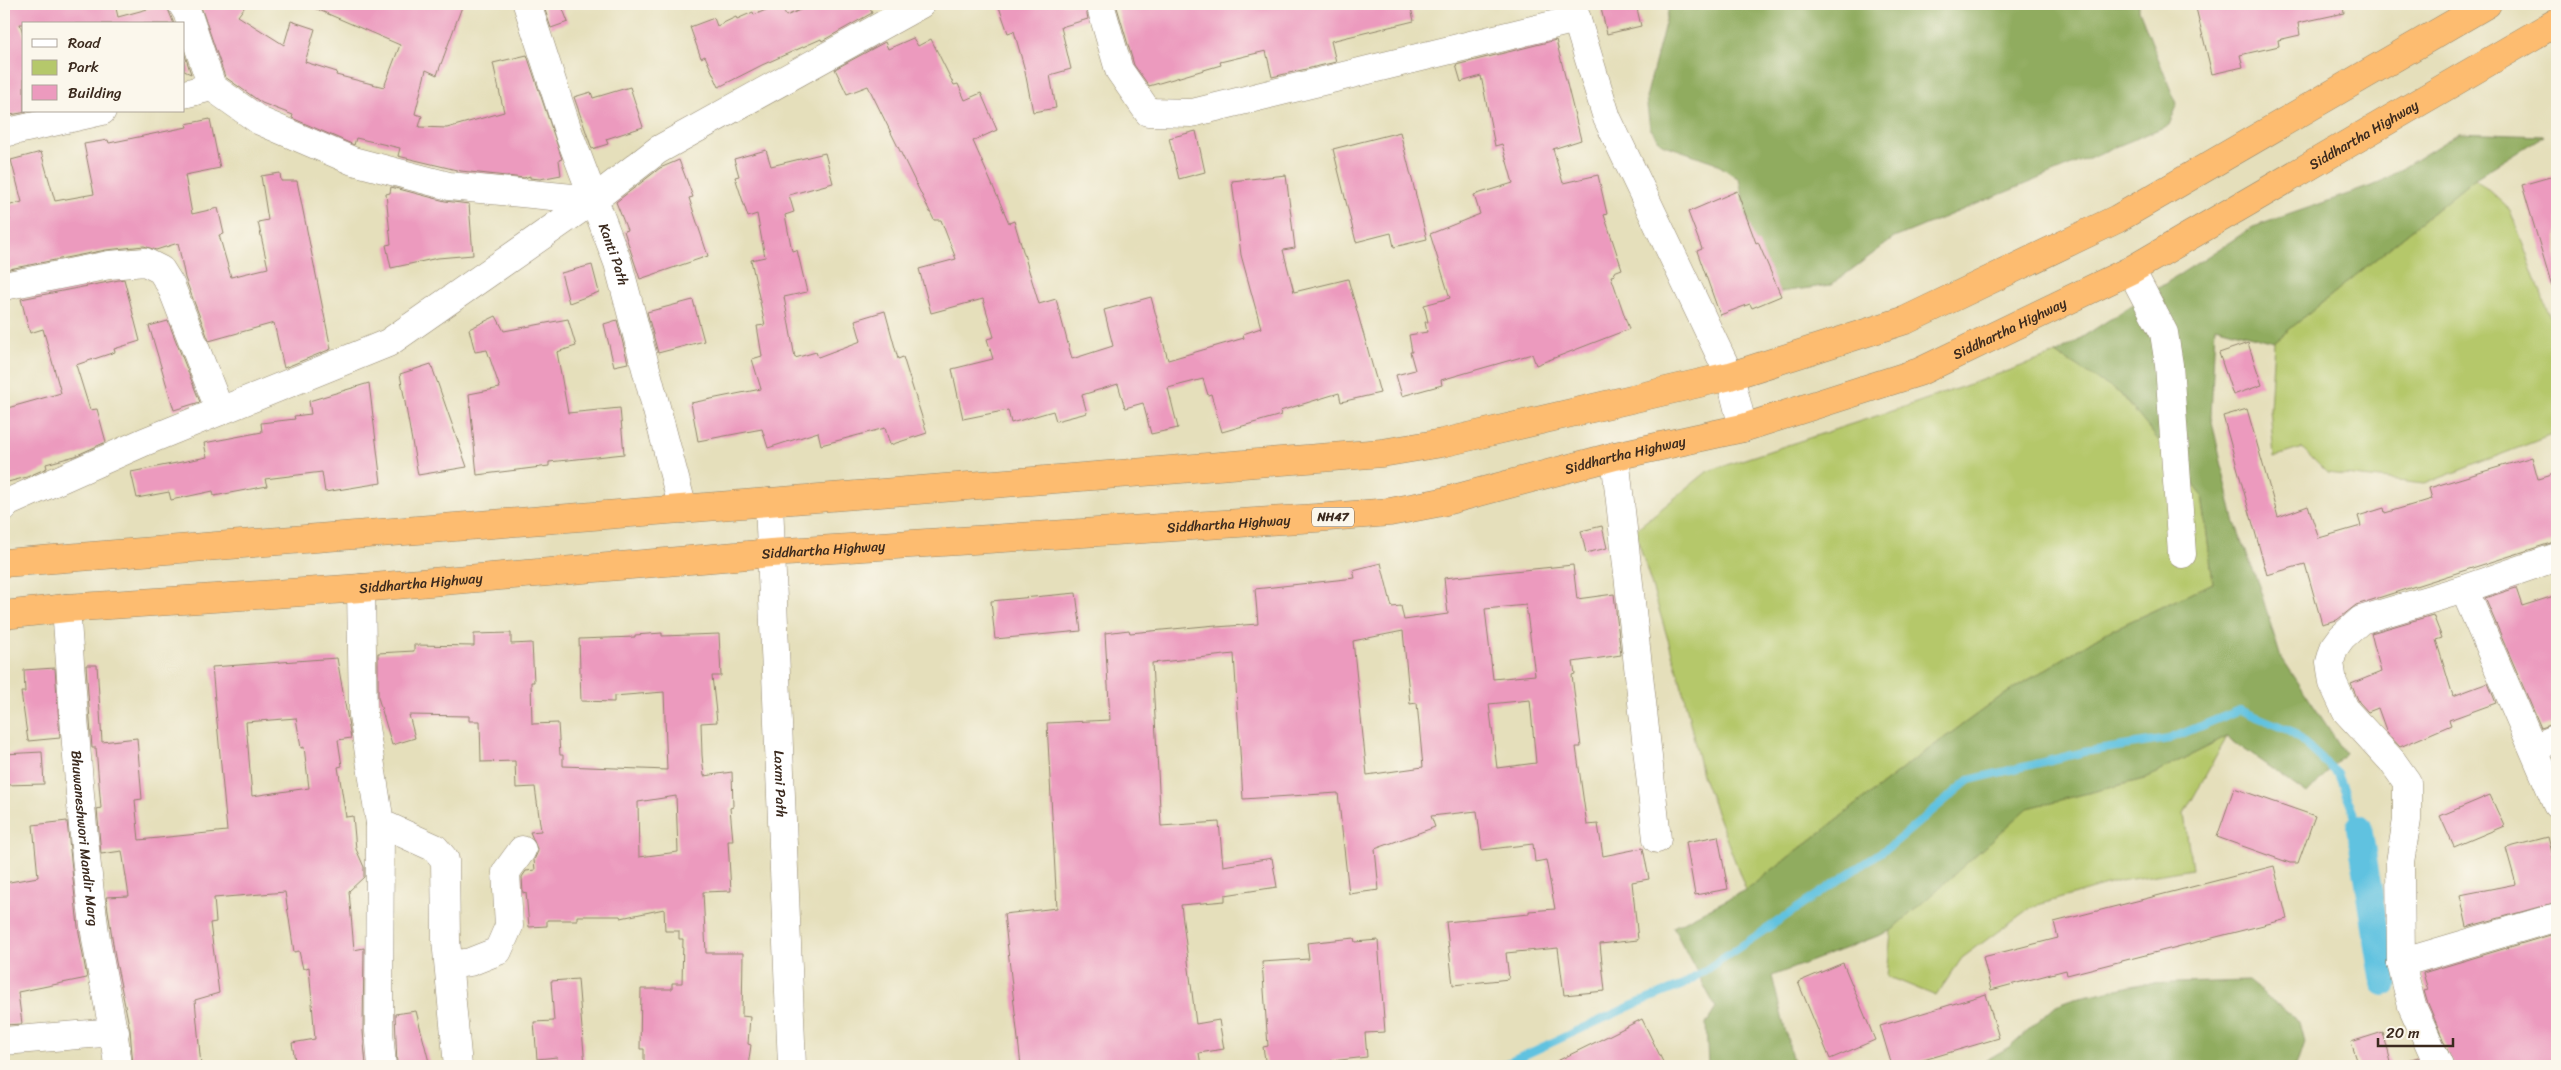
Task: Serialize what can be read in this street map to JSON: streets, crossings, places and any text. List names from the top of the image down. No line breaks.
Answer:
{"streets":{"highway":["Siddhartha Highway","NH47"],"street":["Kanti Path","Laxmi Path","Bhuwaneshwori Mandir Marg"]},"crossings":[["Siddhartha Highway","Laxmi Path"],["Siddhartha Highway","Bhuwaneshwori Mandir Marg"]],"legend":["Road","Park","Building"],"scale_bar":"20 m"}
